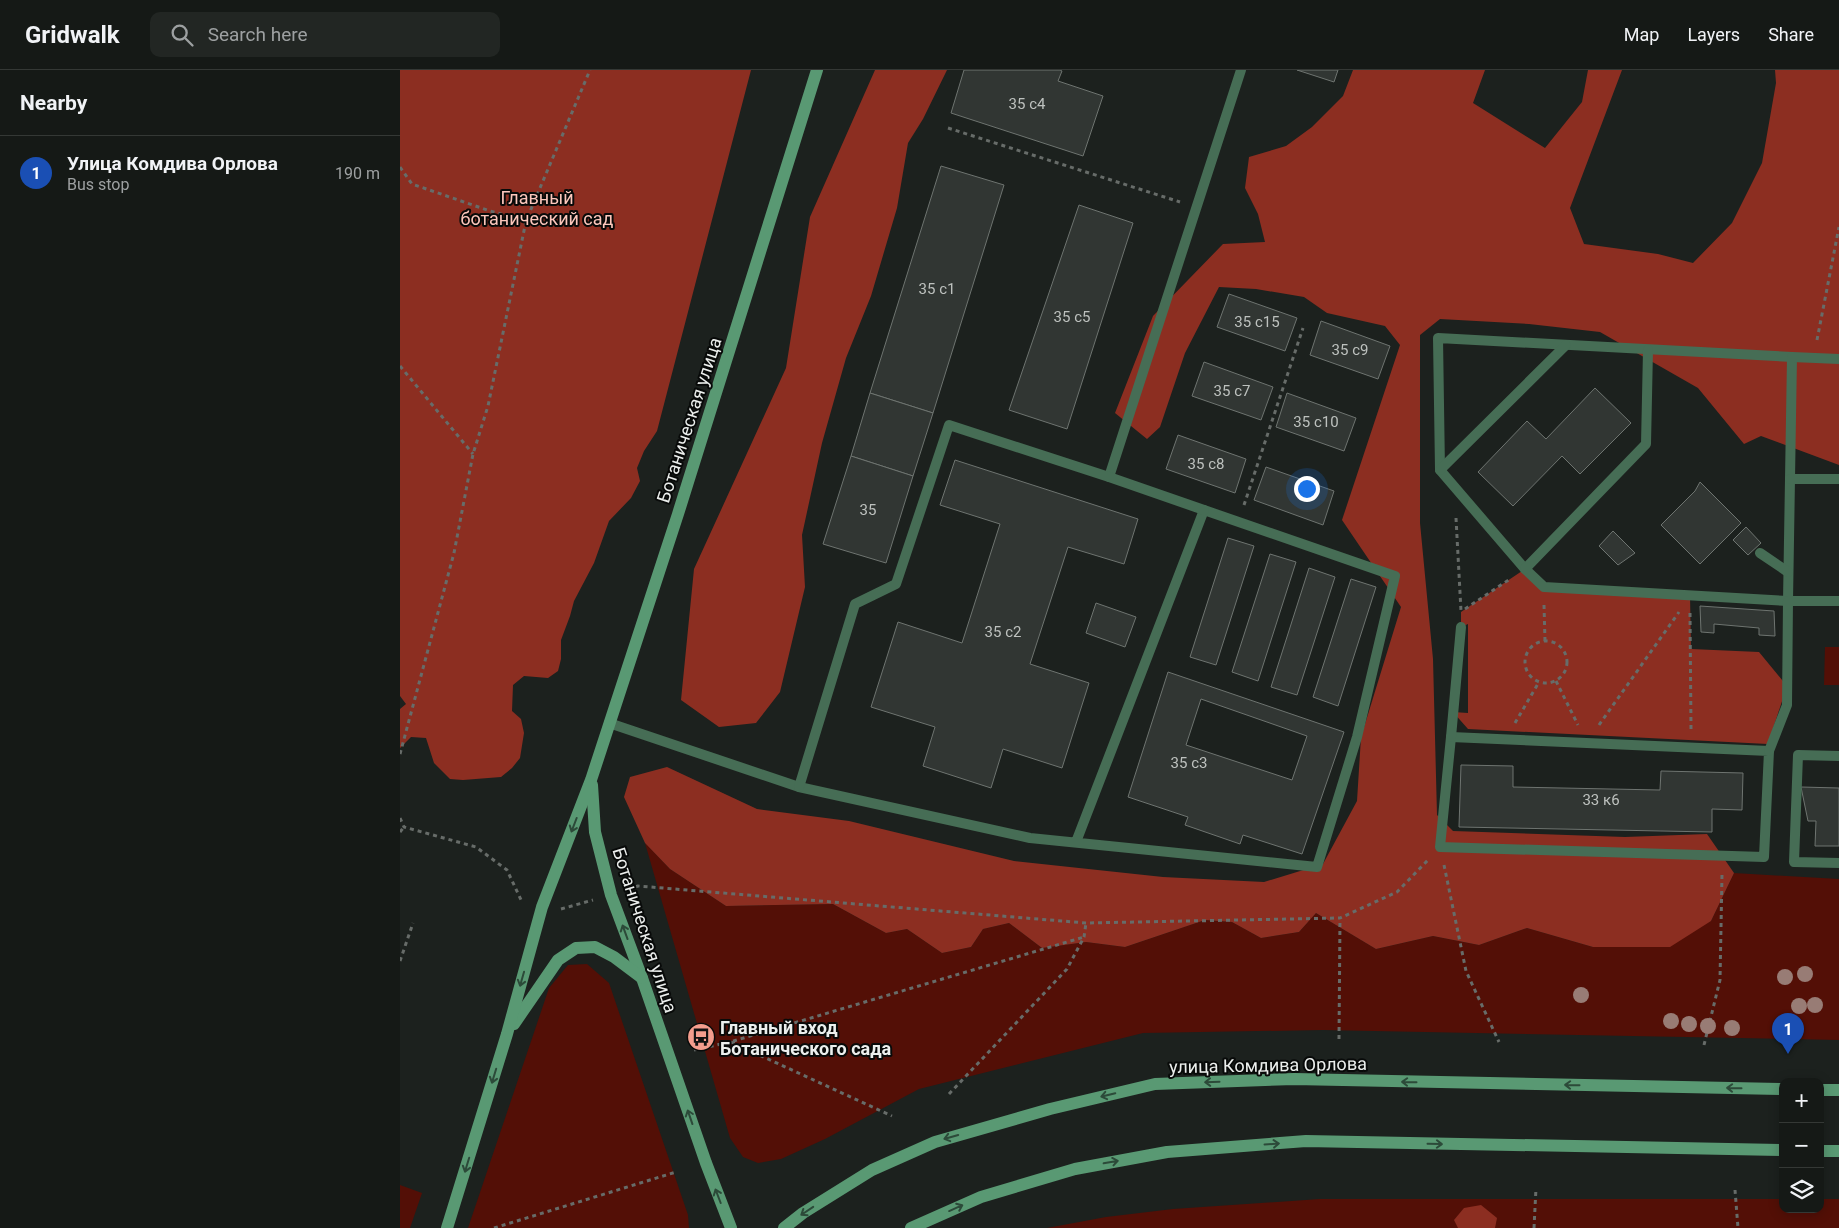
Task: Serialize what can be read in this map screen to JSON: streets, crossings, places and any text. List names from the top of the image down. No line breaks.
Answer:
{"streets":{"main road":["Ботаническая улица","улица Комдива Орлова"]},"parks":["Главный ботанический сад"],"places":{"bus stop":["Главный вход Ботанического сада"]},"house_numbers":["35 с4","35 с1","35 с5","35 с15","35 с9","35 с7","35 с10","35 с8","35","35 с2","35 с3","33 к6"],"page":{"header":"Gridwalk","search":"Search here","nav":["Map","Layers","Share"],"heading":"Nearby","list":[{"mark":"1","name":"Улица Комдива Орлова","note":"Bus stop","value":"190 m"}],"pins":"1","map_buttons":["+","−"]}}
